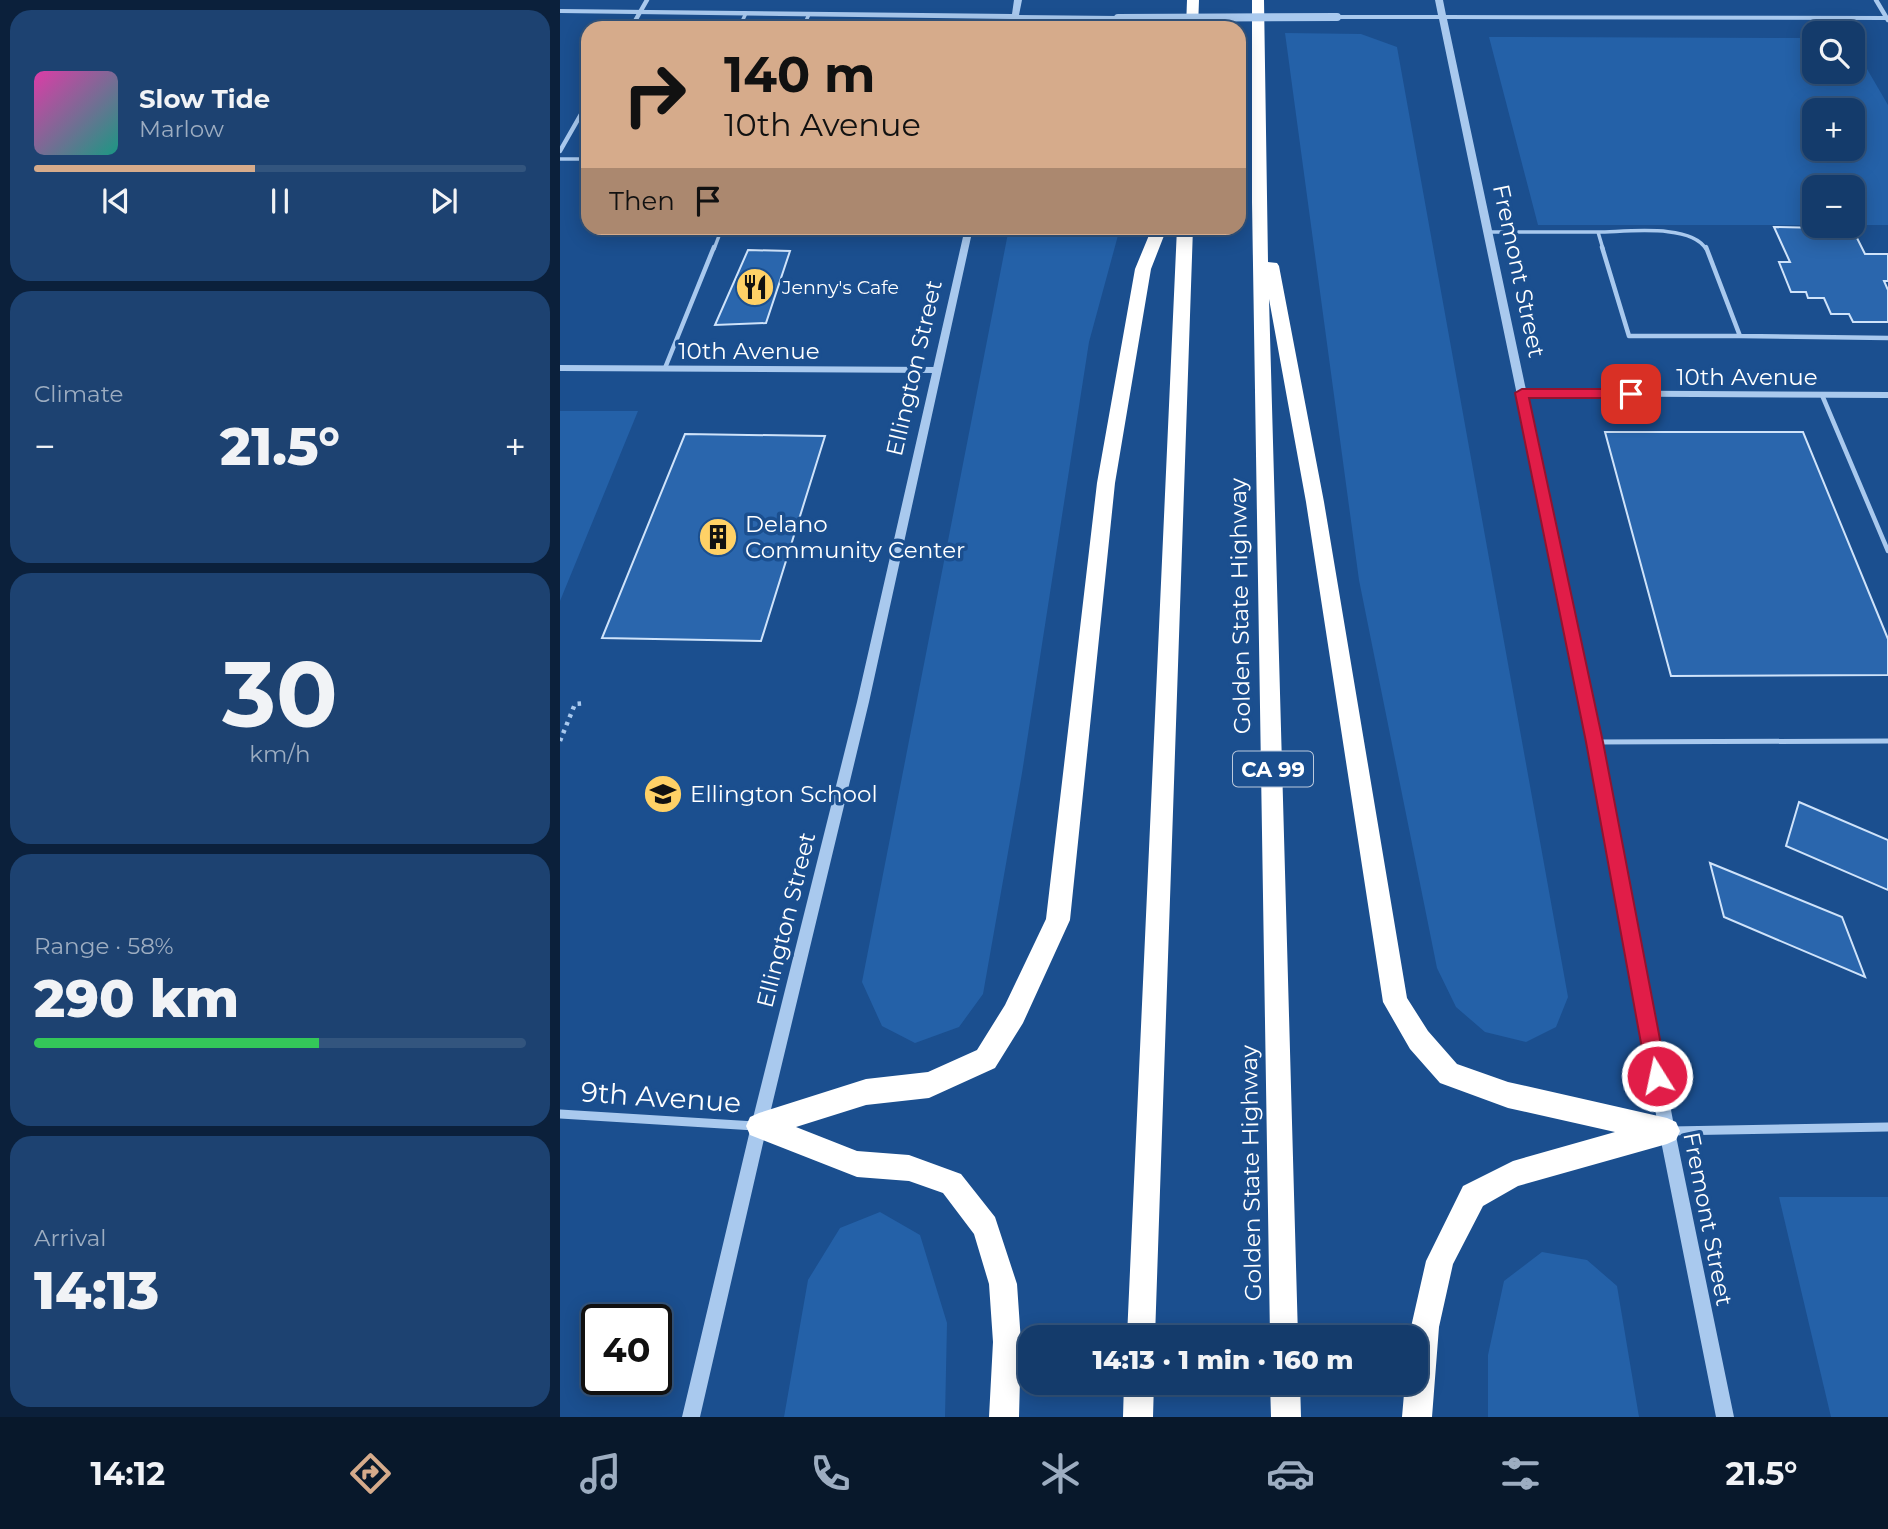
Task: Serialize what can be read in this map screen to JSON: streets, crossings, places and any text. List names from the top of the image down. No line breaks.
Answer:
{"streets":{"highway":["Golden State Highway","CA 99"],"street":["Fremont Street","10th Avenue","Ellington Street","9th Avenue"]},"crossings":[["Fremont Street","10th Avenue"],["10th Avenue","Ellington Street"],["Ellington Street","9th Avenue"]],"places":{"restaurant":["Jenny's Cafe"],"building":["Delano Community Center"],"school or university":["Ellington School"]},"page":{"map_buttons":["+","−"],"turn":["140 m","10th Avenue"],"song":["Slow Tide","Marlow"],"then":"Then","tile":["Climate",["30","km/h"],["Range · 58%","290 km"],["Arrival","14:13"]],"heat":["−","21.5°","+"],"limit":"40","trip":"14:13 · 1 min · 160 m","tabs":["14:12","21.5°"]}}
